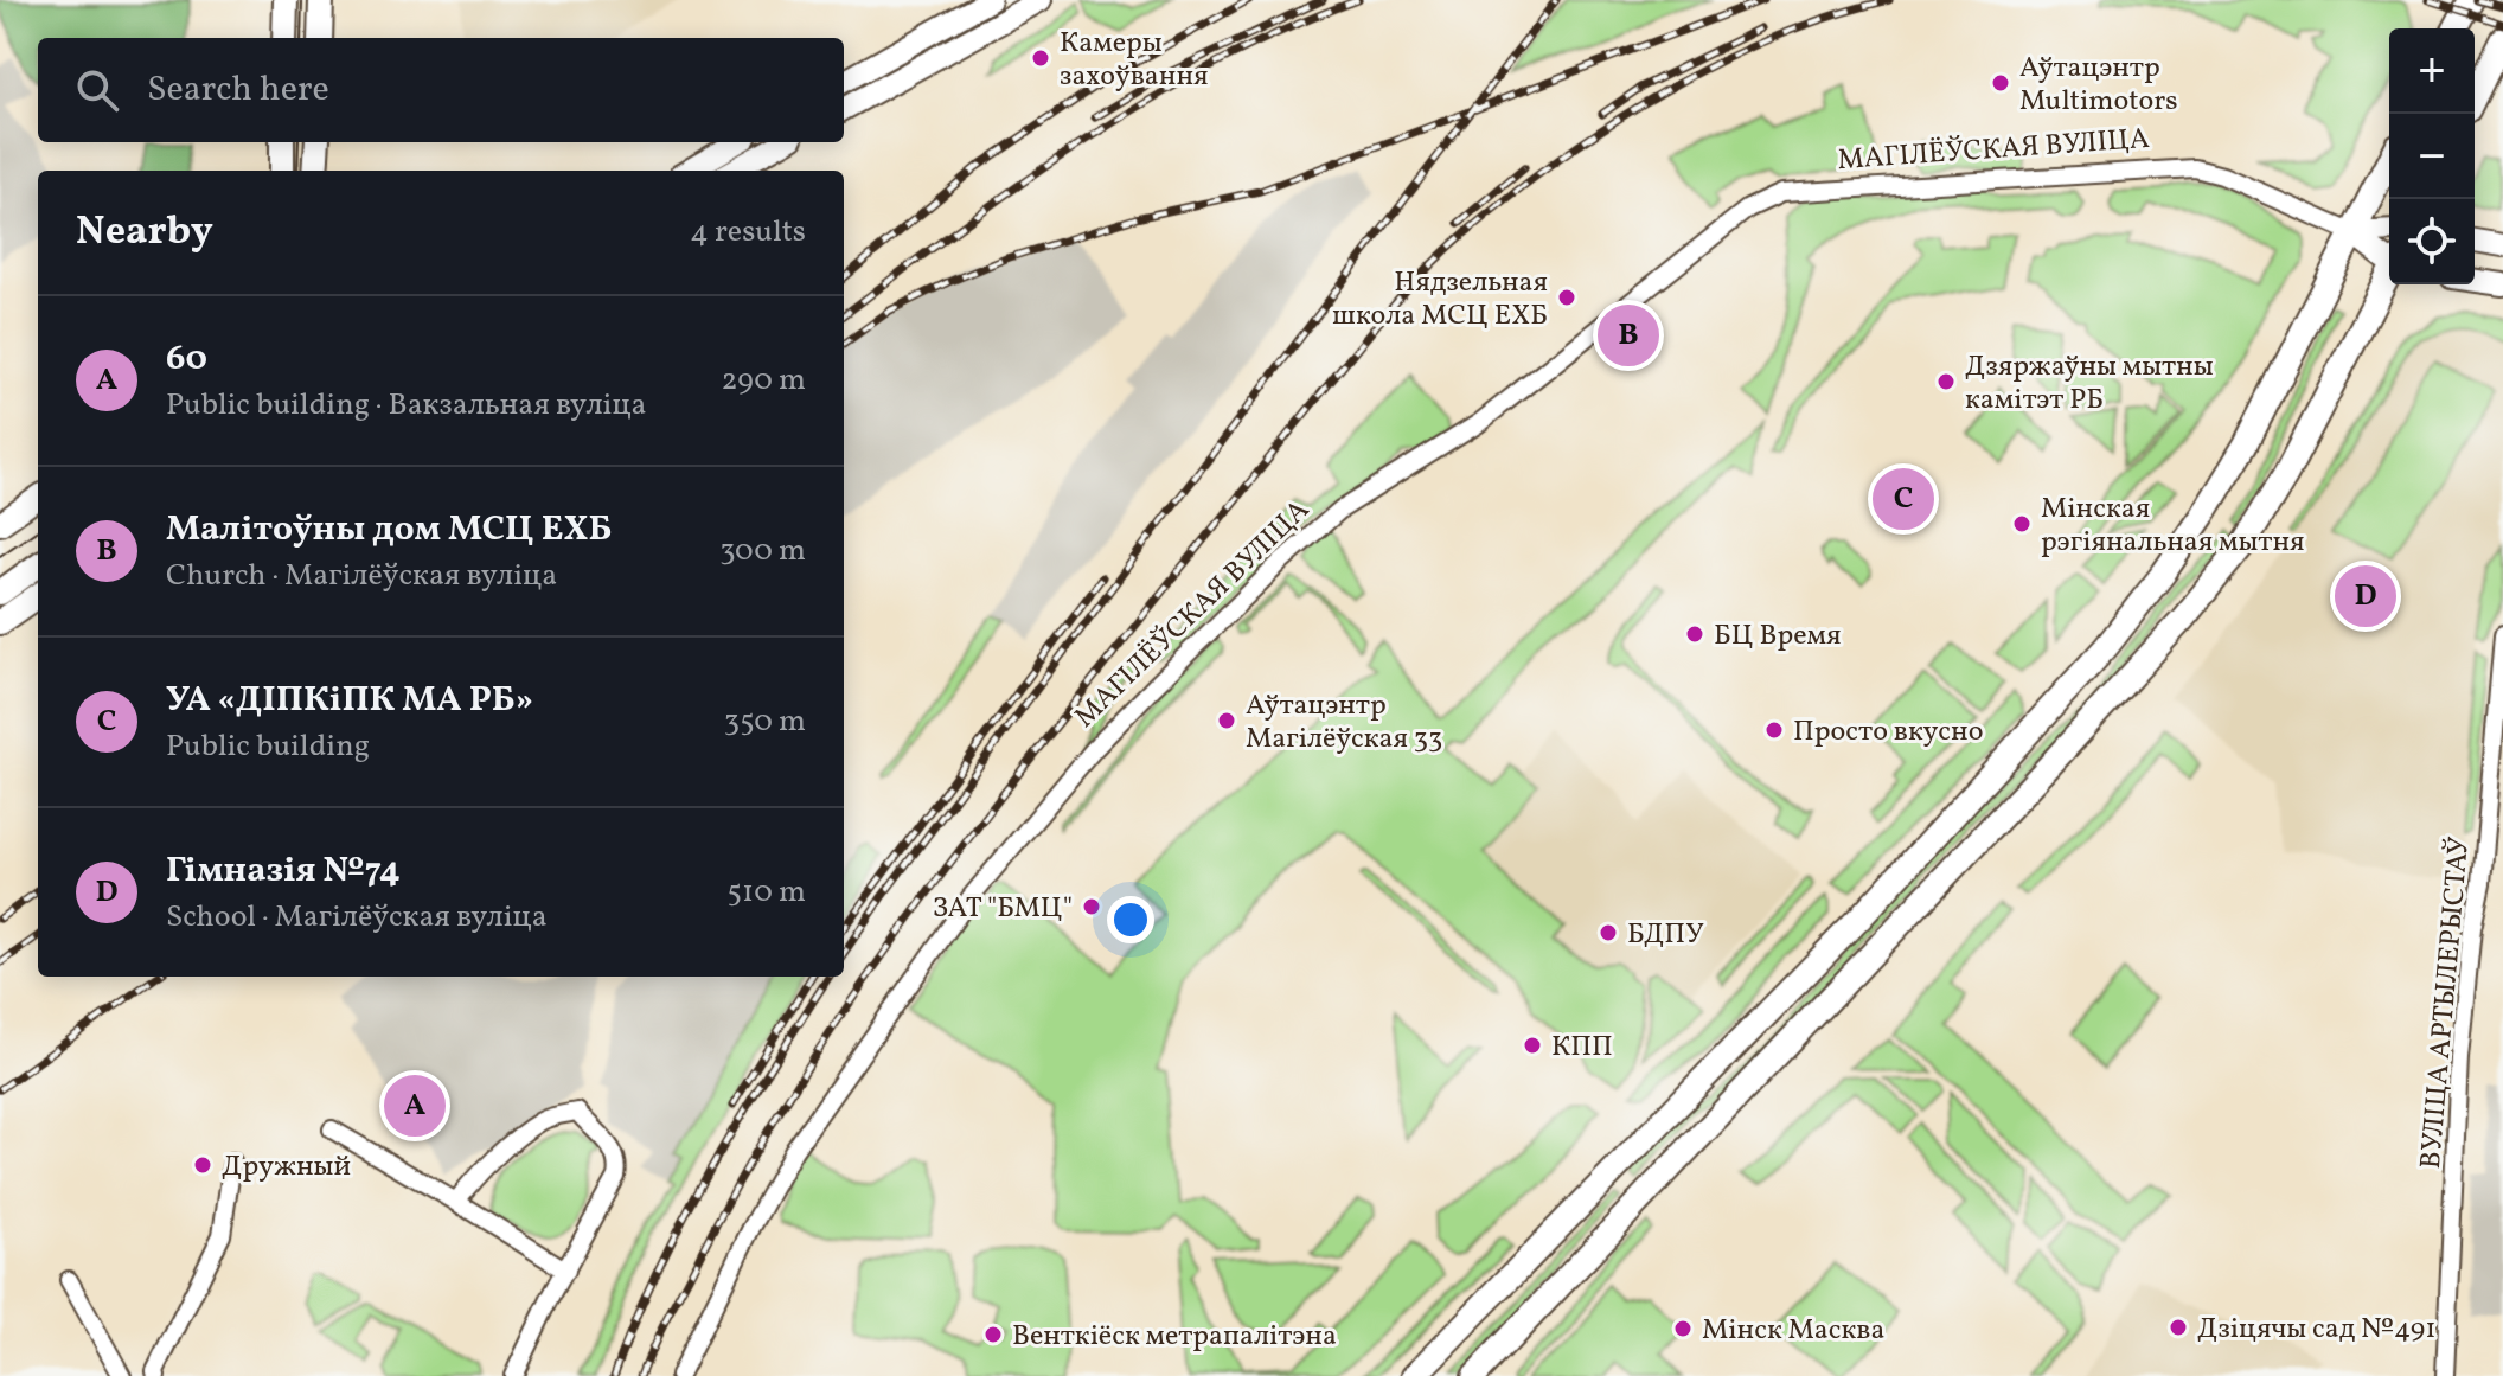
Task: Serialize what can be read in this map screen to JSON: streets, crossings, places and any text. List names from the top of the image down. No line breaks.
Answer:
{"streets":{"street":["МАГІЛЁЎСКАЯ ВУЛІЦА","ВУЛІЦА АРТЫЛЕРЫСТАЎ"]},"places":["Камеры захоўвання","Аўтацэнтр Multimotors","Нядзельная школа МСЦ ЕХБ","Дзяржаўны мытны камітэт РБ","Мінская рэгіянальная мытня","БЦ Время","Аўтацэнтр Магілёўская 33","Просто вкусно","ЗАТ \"БМЦ\"","БДПУ","КПП","Дружный","Дзіцячы сад №491","Мінск Масква","Венткіёск метрапалітэна"],"page":{"map_buttons":["+","−"],"search":"Search here","heading":["Nearby","4 results"],"list":[{"mark":"A","name":"60","note":"Public building · Вакзальная вуліца","value":"290 m"},{"mark":"B","name":"Малітоўны дом МСЦ ЕХБ","note":"Church · Магілёўская вуліца","value":"300 m"},{"mark":"C","name":"УА «ДІПКіПК МА РБ»","note":"Public building","value":"350 m"},{"mark":"D","name":"Гімназія №74","note":"School · Магілёўская вуліца","value":"510 m"}],"pins":["B","C","D","A"]}}
